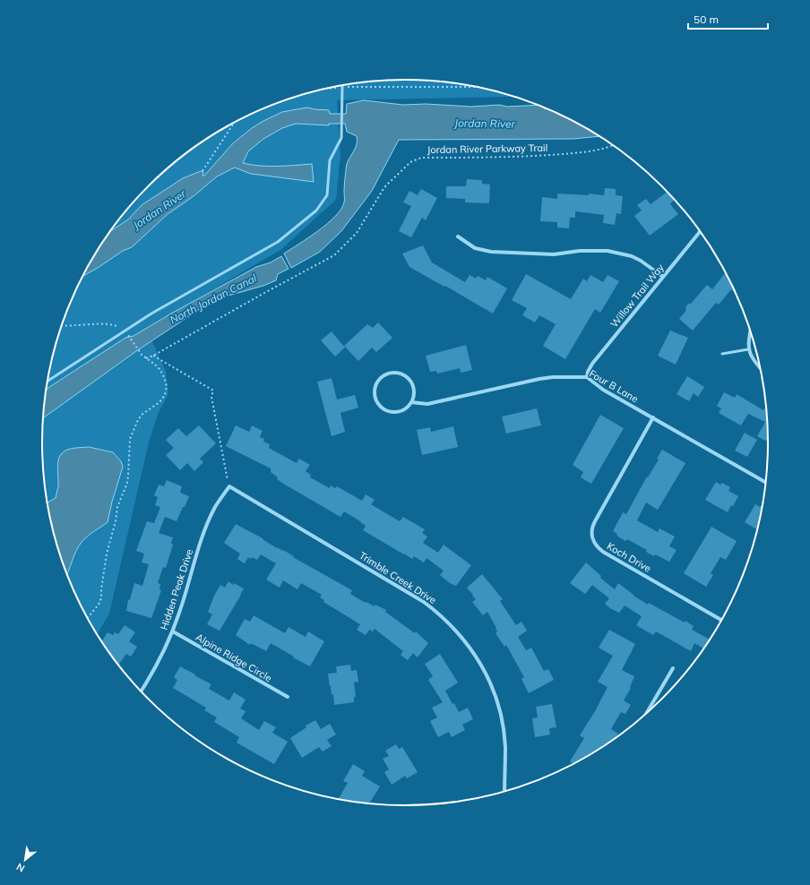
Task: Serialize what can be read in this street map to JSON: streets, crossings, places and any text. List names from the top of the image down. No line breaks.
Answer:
{"streets":{"street":["Willow Trail Way","Four B Lane","Koch Drive","Trimble Creek Drive","Hidden Peak Drive","Alpine Ridge Circle"],"path":["Jordan River Parkway Trail"]},"crossings":[["Willow Trail Way","Four B Lane"],["Four B Lane","Koch Drive"],["Trimble Creek Drive","Hidden Peak Drive"],["Hidden Peak Drive","Alpine Ridge Circle"]],"water":["Jordan River","North Jordan Canal"],"scale_bar":"50 m","north":"bottom left"}
